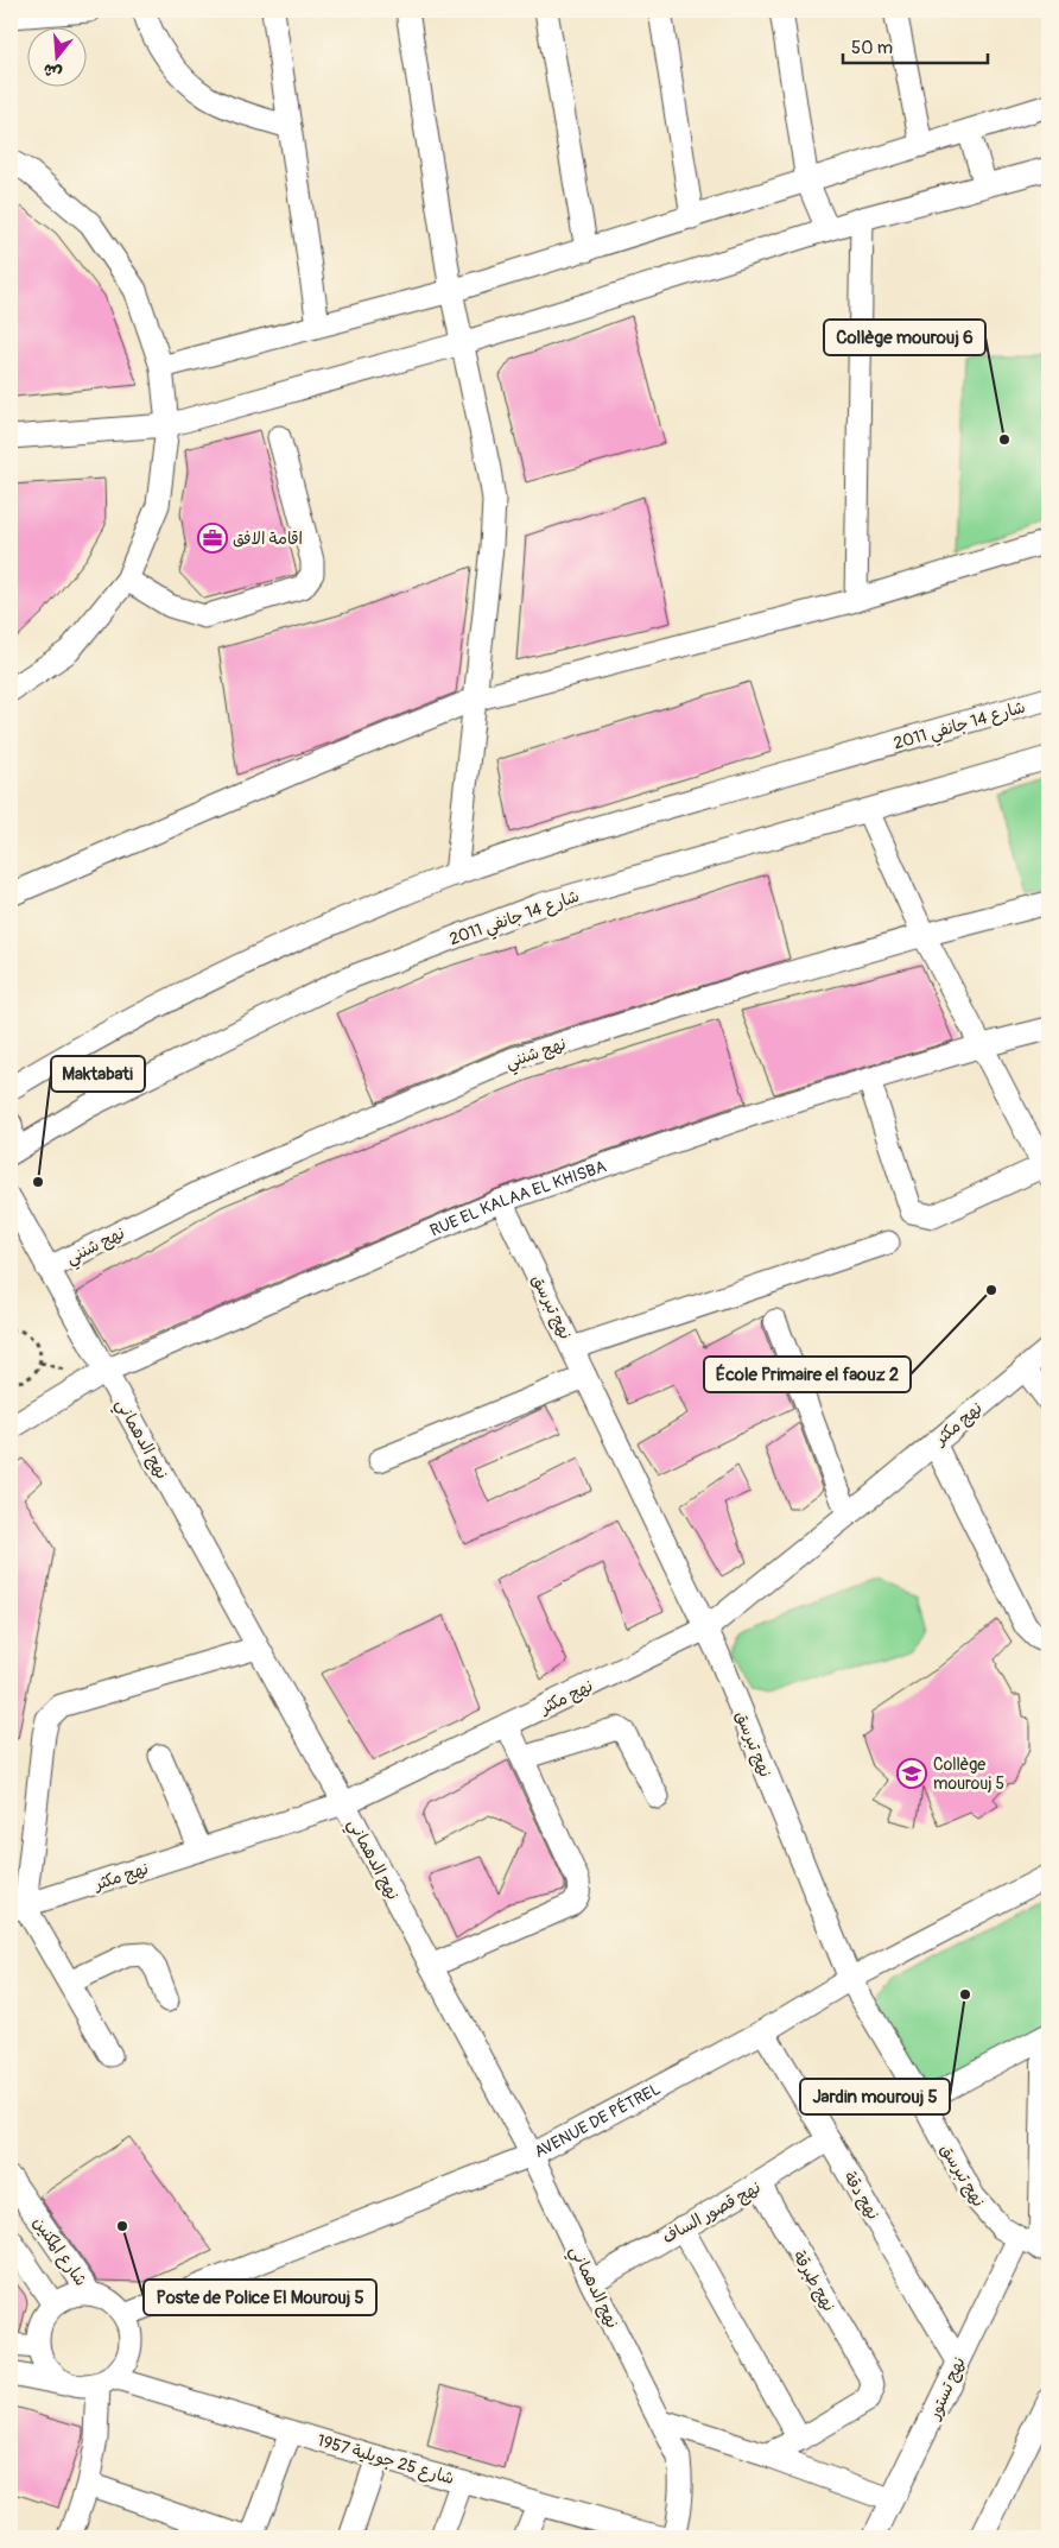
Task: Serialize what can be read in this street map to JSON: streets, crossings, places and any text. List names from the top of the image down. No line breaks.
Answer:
{"streets":{"street":["شارع 14 جانفي 2011","نهج شنني","RUE EL KALAA EL KHISBA","نهج تبرسق","نهج مكثر","نهج الدهماني","AVENUE DE PÉTREL","نهج دقة","نهج قصور الساف","شارع المكنين","نهج طبرقة","نهج تستور","شارع 25 جويلية 1957"]},"crossings":[["نهج شنني","نهج الدهماني"],["RUE EL KALAA EL KHISBA","نهج تبرسق"],["RUE EL KALAA EL KHISBA","نهج الدهماني"],["نهج تبرسق","نهج مكثر"],["نهج تبرسق","AVENUE DE PÉTREL"],["نهج تبرسق","نهج تستور"],["نهج مكثر","نهج الدهماني"],["نهج الدهماني","AVENUE DE PÉTREL"],["نهج الدهماني","نهج قصور الساف"],["AVENUE DE PÉTREL","نهج دقة"],["AVENUE DE PÉTREL","شارع المكنين"],["AVENUE DE PÉTREL","شارع 25 جويلية 1957"],["نهج دقة","نهج قصور الساف"],["نهج دقة","نهج تستور"],["نهج قصور الساف","نهج طبرقة"],["شارع المكنين","شارع 25 جويلية 1957"]],"places":{"other":["Collège mourouj 6","Maktabati","École Primaire el faouz 2","Jardin mourouj 5","Poste de Police El Mourouj 5"],"office":["اقامة الافق"],"school or university":["Collège mourouj 5"]},"scale_bar":"50 m","north":"bottom"}
